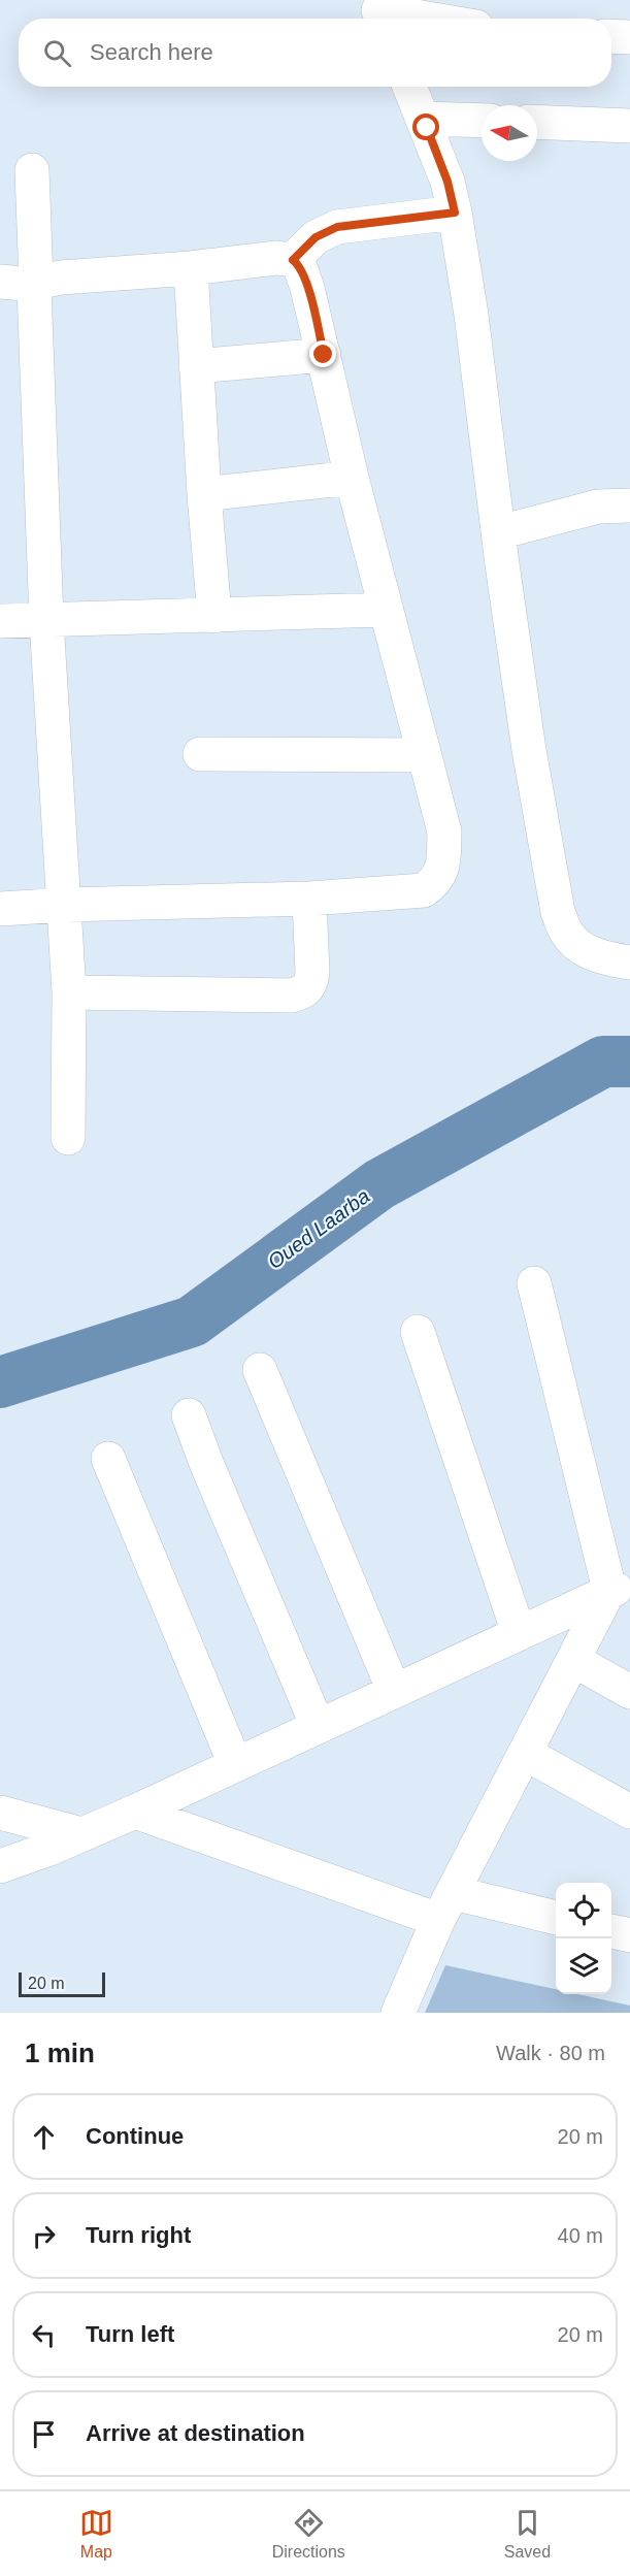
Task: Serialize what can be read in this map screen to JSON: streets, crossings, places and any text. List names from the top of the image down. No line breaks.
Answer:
{"water":["Oued Laarba"],"scale_bar":"20 m","north":"left","page":{"search":"Search here","scale":"20 m","heading":["1 min","Walk · 80 m"],"list":[["Continue","20 m"],["Turn right","40 m"],["Turn left","20 m"],"Arrive at destination"],"nav":["Map","Directions","Saved"]}}
